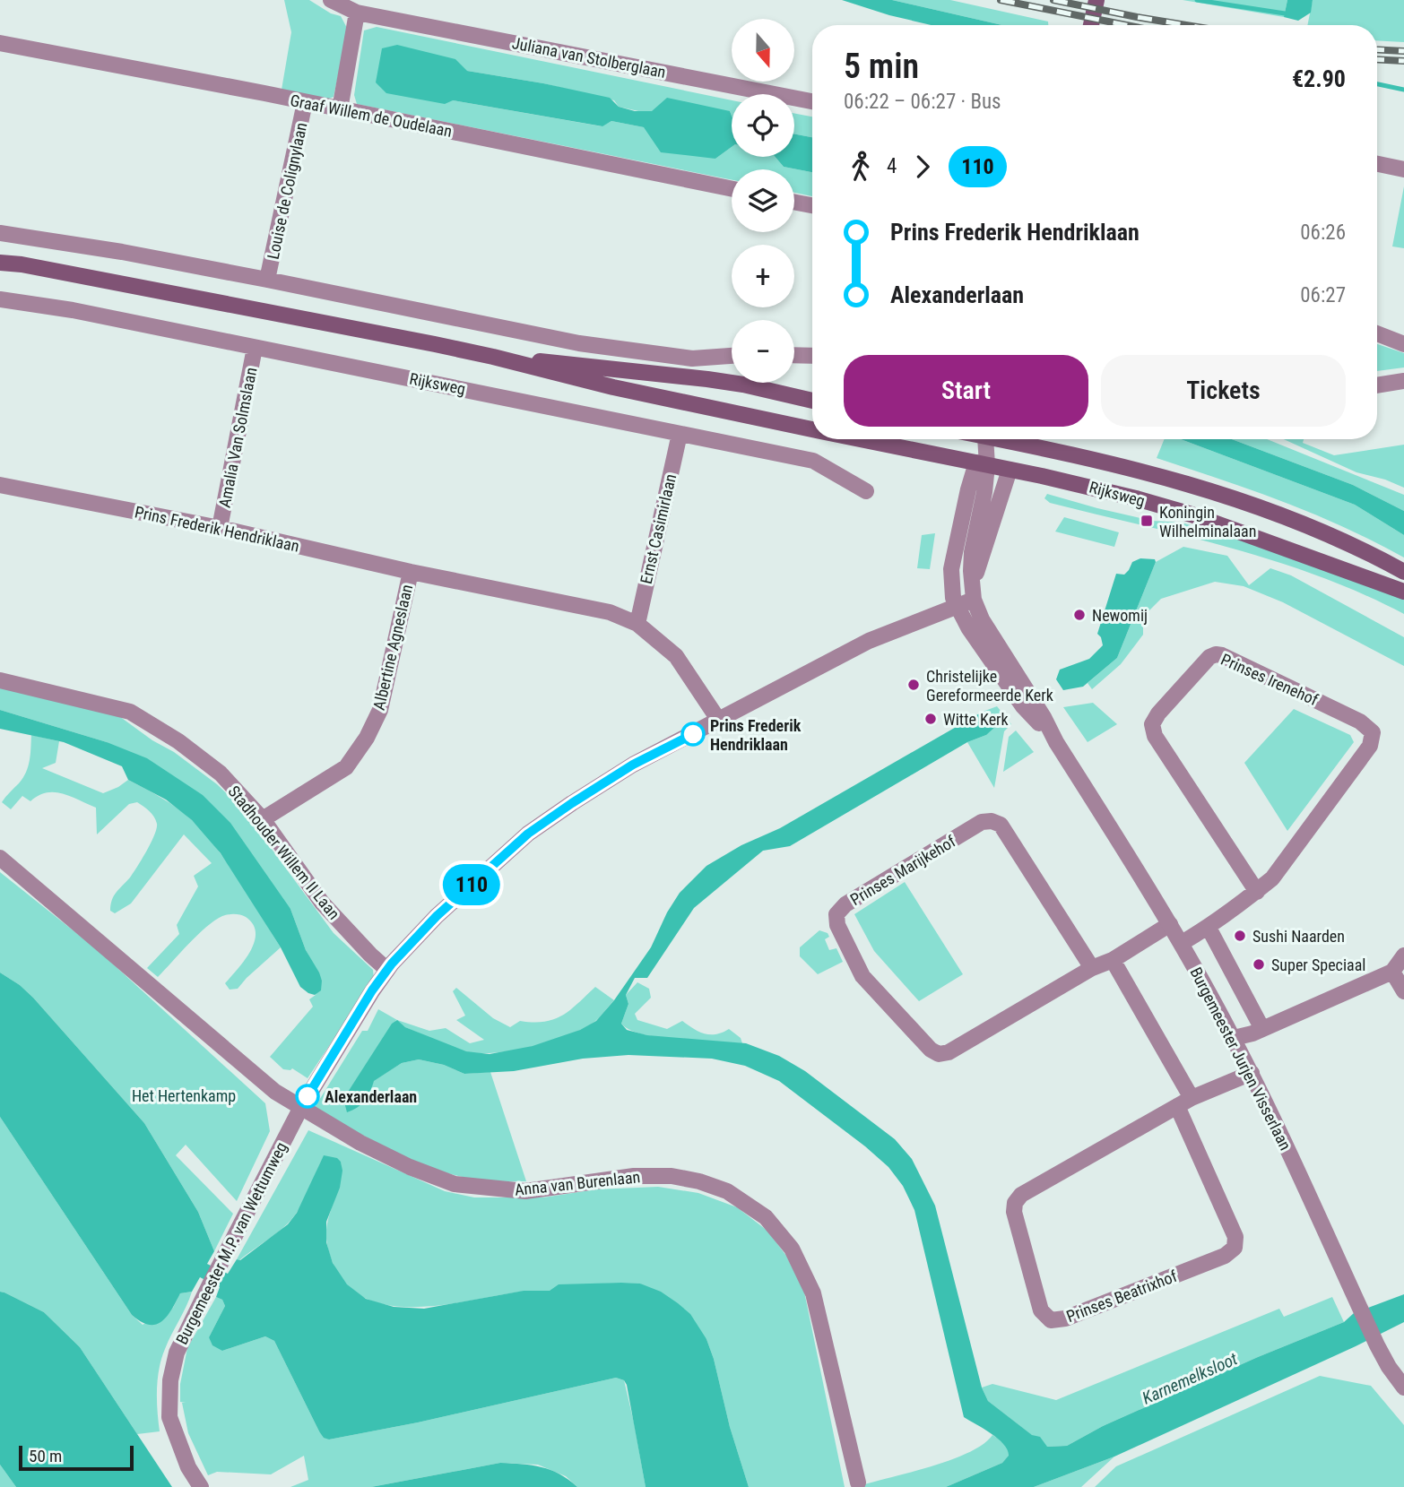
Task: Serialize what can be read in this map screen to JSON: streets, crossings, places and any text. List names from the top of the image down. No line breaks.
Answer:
{"streets":{"main road":["Rijksweg"],"street":["Juliana van Stolberglaan","Graaf Willem de Oudelaan","Louise de Colignylaan","Amalia Van Solmslaan","Prins Frederik Hendriklaan","Ernst Casimirlaan","Albertine Agneslaan","Prinses Irenehof","Stadhouder Willem II Laan","Prinses Marijkehof","Burgemeester Jurjen Visserlaan","Anna van Burenlaan","Burgemeester M.P. van Wettumweg","Prinses Beatrixhof"]},"crossings":[["Graaf Willem de Oudelaan","Louise de Colignylaan"],["Rijksweg","Amalia Van Solmslaan"],["Rijksweg","Ernst Casimirlaan"],["Amalia Van Solmslaan","Prins Frederik Hendriklaan"],["Prins Frederik Hendriklaan","Ernst Casimirlaan"],["Prins Frederik Hendriklaan","Albertine Agneslaan"],["Albertine Agneslaan","Stadhouder Willem II Laan"],["Prinses Irenehof","Burgemeester Jurjen Visserlaan"],["Prinses Marijkehof","Burgemeester Jurjen Visserlaan"],["Prinses Marijkehof","Prinses Beatrixhof"],["Burgemeester Jurjen Visserlaan","Prinses Beatrixhof"],["Anna van Burenlaan","Burgemeester M.P. van Wettumweg"]],"water":["Karnemelksloot"],"parks":["Het Hertenkamp"],"places":{"transit":["Koningin Wilhelminalaan"],"other":["Newomij","Christelijke Gereformeerde Kerk","Witte Kerk","Prins Frederik Hendriklaan","Sushi Naarden","Super Speciaal","Alexanderlaan"]},"lines":["bus line 110"],"scale_bar":"50 m","north":"bottom","page":{"on_map":"110","map_buttons":["+","−"],"heading":["5 min","06:22 – 06:27 · Bus","€2.90"],"legs":["4","110"],"list":[{"name":"Prins Frederik Hendriklaan","value":"06:26"},{"name":"Alexanderlaan","value":"06:27"}],"buttons":["Start","Tickets"],"scale":"50 m"}}
